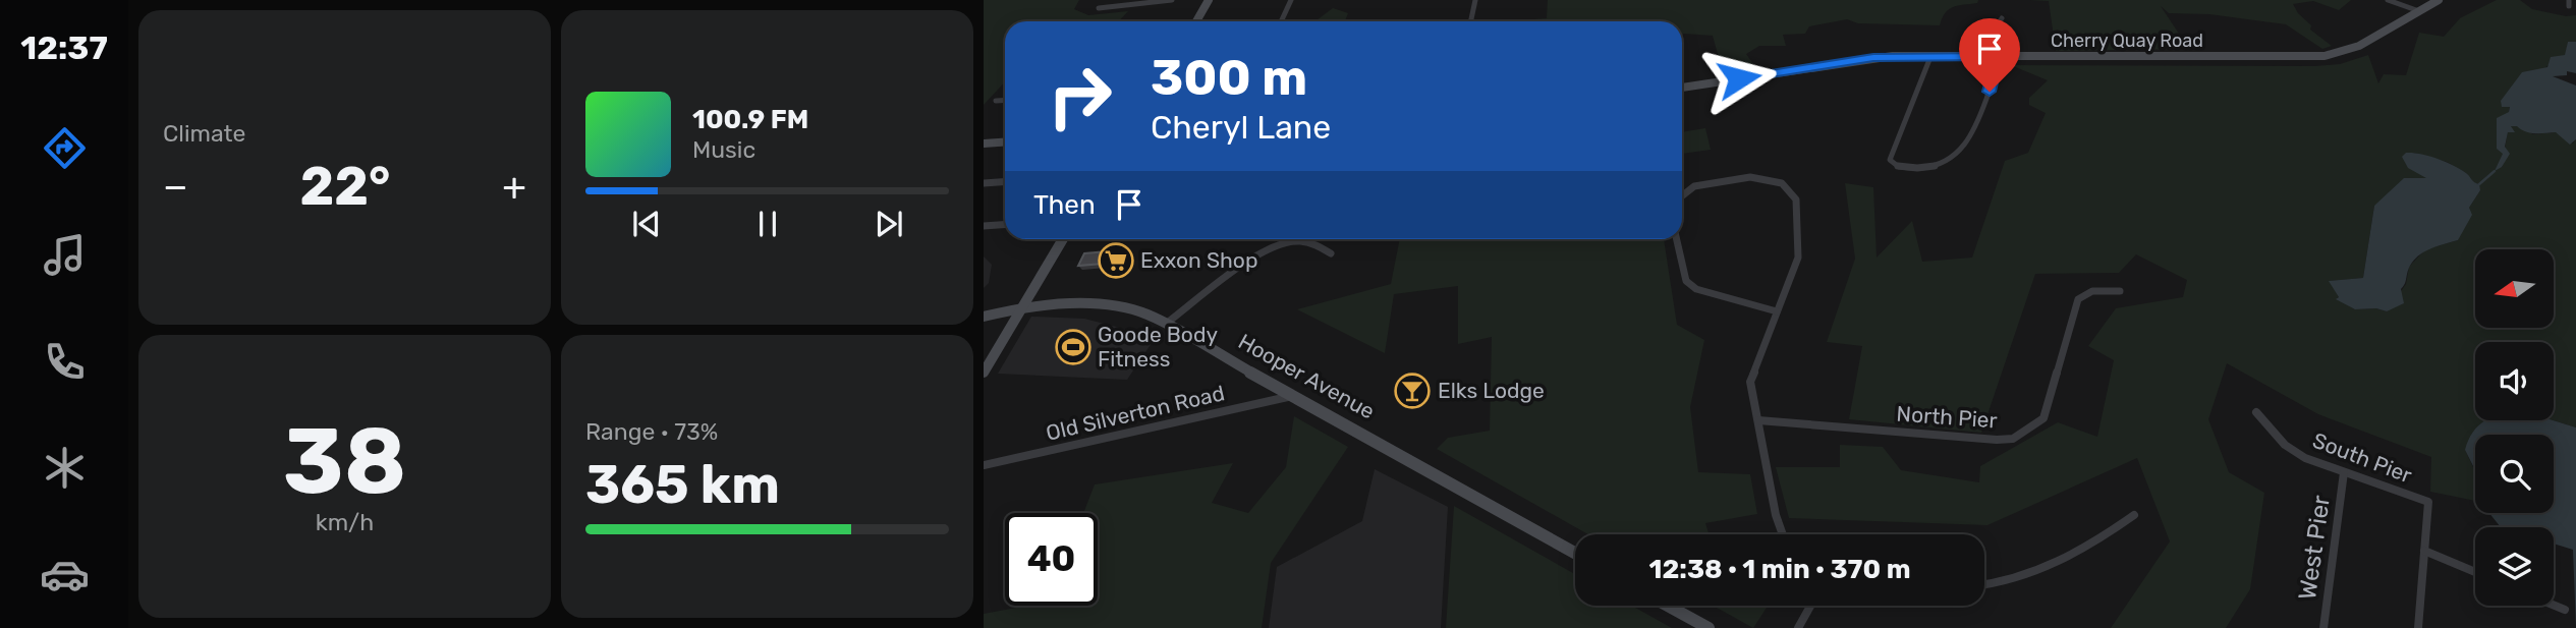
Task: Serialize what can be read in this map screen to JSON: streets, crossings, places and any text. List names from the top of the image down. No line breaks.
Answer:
{"streets":{"street":["Cherry Quay Road","Hooper Avenue","Old Silverton Road","North Pier","South Pier","West Pier"]},"crossings":[["Hooper Avenue","Old Silverton Road"],["South Pier","West Pier"]],"places":{"supermarket":["Exxon Shop"],"sports":["Goode Body Fitness"],"bar":["Elks Lodge"]},"north":"left","page":{"tabs":"12:37","tile":["Climate",["38","km/h"],["Range · 73%","365 km"]],"turn":["300 m","Cheryl Lane"],"song":["100.9 FM","Music"],"heat":["−","22°","+"],"then":"Then","limit":"40","trip":"12:38 · 1 min · 370 m"}}
